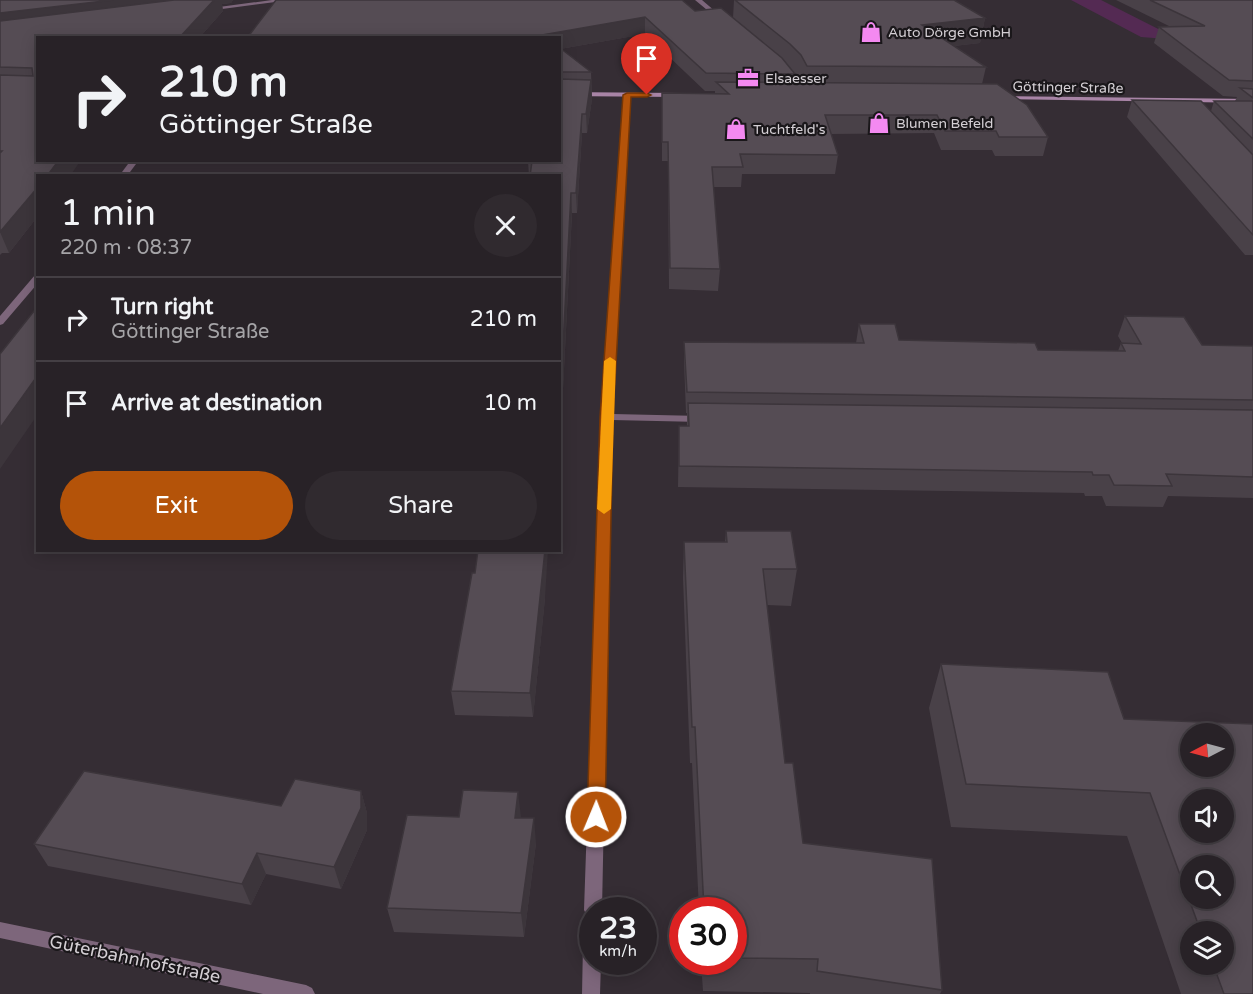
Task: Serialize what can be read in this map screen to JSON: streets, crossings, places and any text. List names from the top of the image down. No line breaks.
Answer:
{"streets":{"main road":["Göttinger Straße"],"street":["Güterbahnhofstraße"]},"places":{"shop":["Auto Dörge GmbH","Blumen Befeld","Tuchtfeld's"],"office":["Elsaesser"]},"north":"left","page":{"turn":["210 m","Göttinger Straße"],"heading":["1 min","220 m · 08:37"],"list":[{"name":"Turn right","note":"Göttinger Straße","value":"210 m"},{"name":"Arrive at destination","value":"10 m"}],"buttons":["Exit","Share"],"speed":"23 km/h","limit":"30"}}
